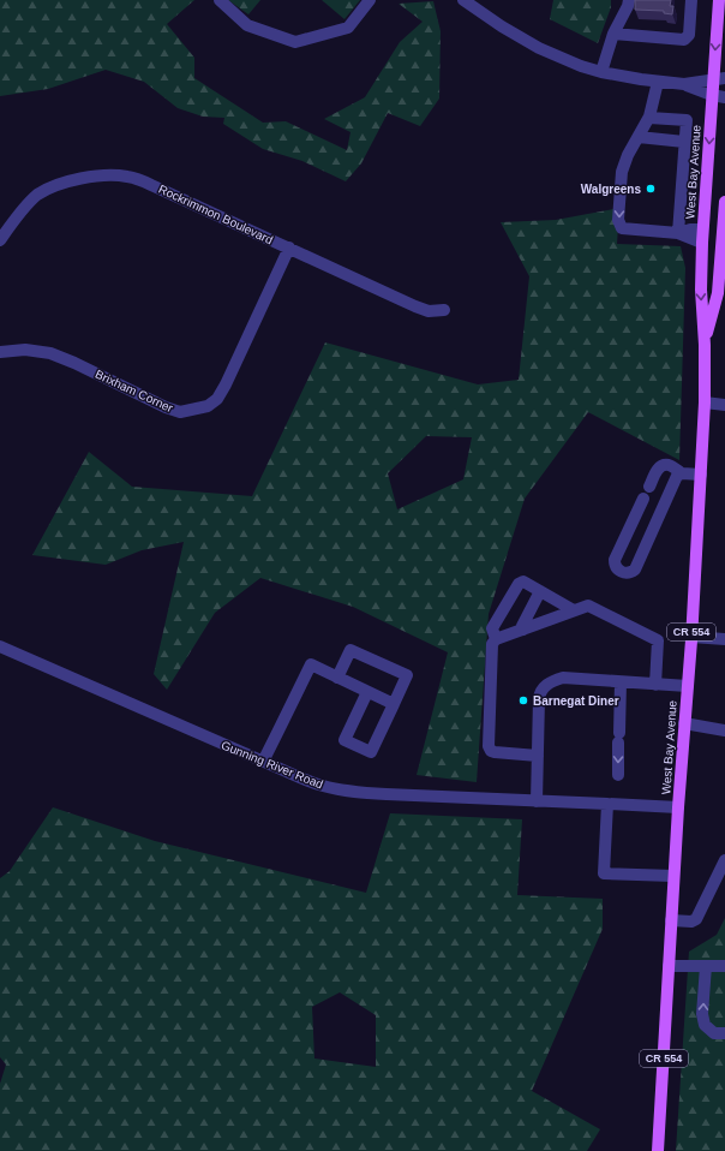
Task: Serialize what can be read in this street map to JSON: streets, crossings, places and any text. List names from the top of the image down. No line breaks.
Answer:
{"streets":{"main road":["West Bay Avenue","CR 554"],"street":["Rockrimmon Boulevard","Brixham Corner","Gunning River Road"]},"crossings":[["West Bay Avenue","Gunning River Road"],["Rockrimmon Boulevard","Brixham Corner"]],"places":["Walgreens","Barnegat Diner"]}
